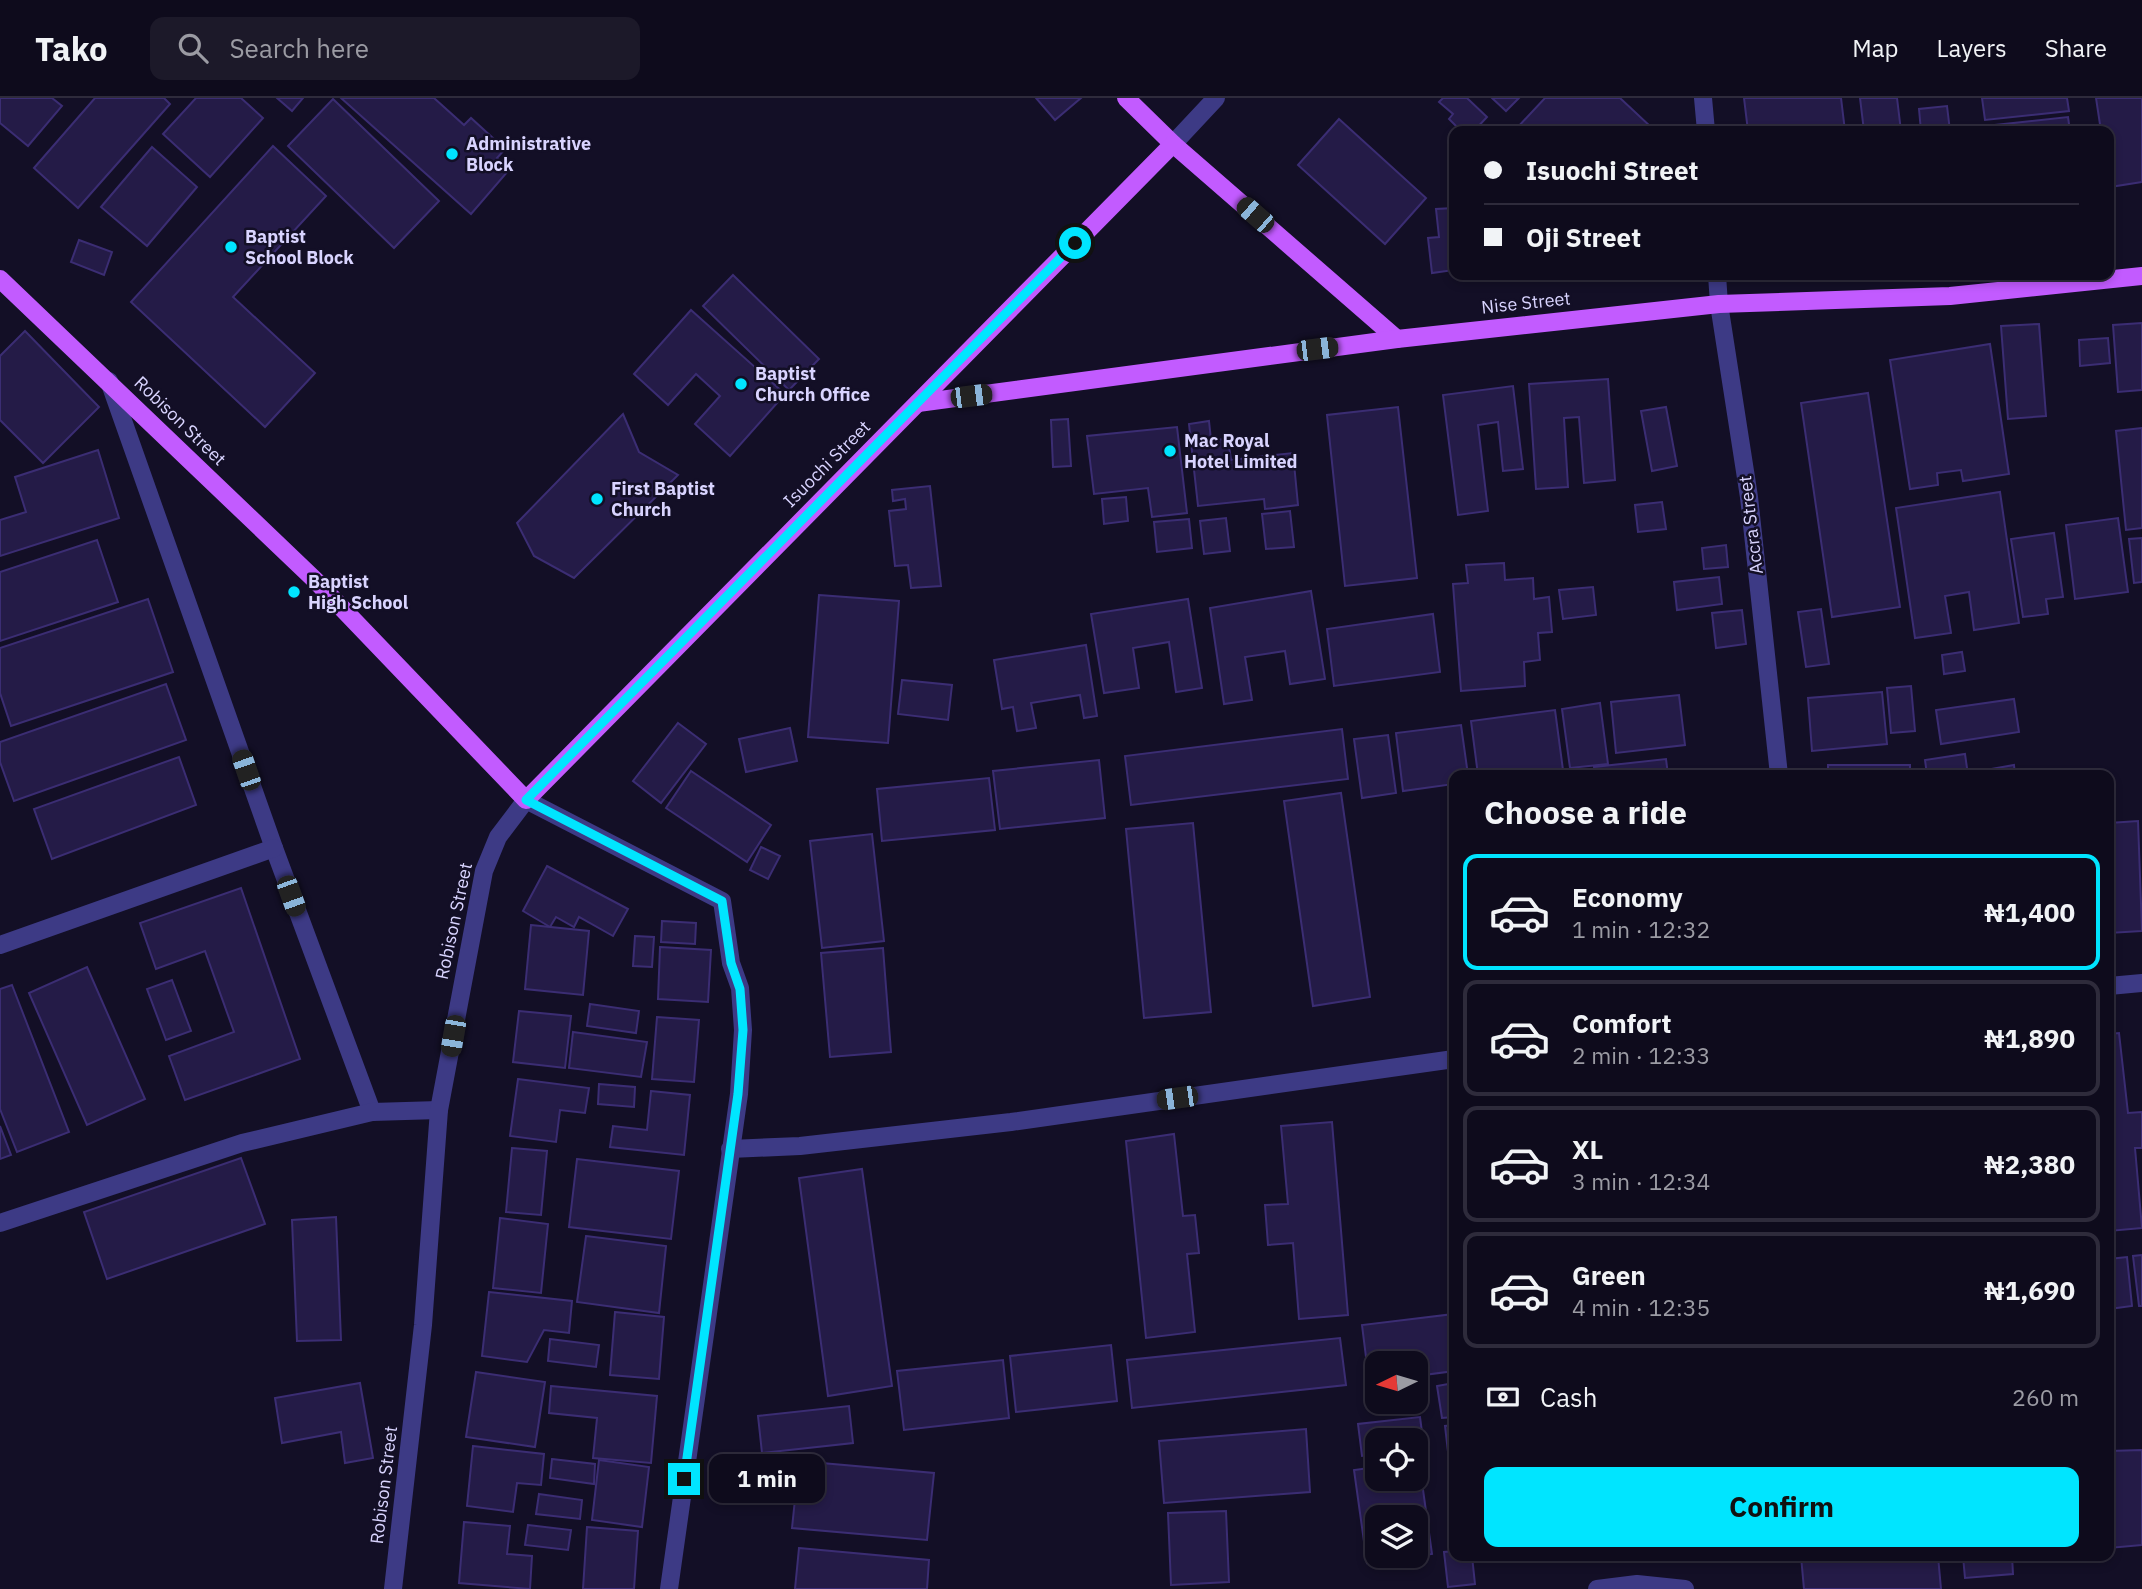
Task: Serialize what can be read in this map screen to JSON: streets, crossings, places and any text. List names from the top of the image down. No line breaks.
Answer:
{"streets":{"main road":["Nise Street","Robison Street","Isuochi Street"],"street":["Accra Street"]},"crossings":[["Nise Street","Isuochi Street"],["Nise Street","Accra Street"],["Robison Street","Isuochi Street"]],"places":["Administrative Block","Baptist School Block","Baptist Church Office","Mac Royal Hotel Limited","First Baptist Church","Baptist High School"],"north":"left","page":{"header":"Tako","search":"Search here","nav":["Map","Layers","Share"],"banner":["Isuochi Street","Oji Street"],"heading":"Choose a ride","list":[{"name":"Economy","note":"1 min · 12:32","value":"₦1,400"},{"name":"Comfort","note":"2 min · 12:33","value":"₦1,890"},{"name":"XL","note":"3 min · 12:34","value":"₦2,380"},{"name":"Green","note":"4 min · 12:35","value":"₦1,690"}],"pay":["Cash","260 m"],"buttons":"Confirm","bubble":"1 min"}}
